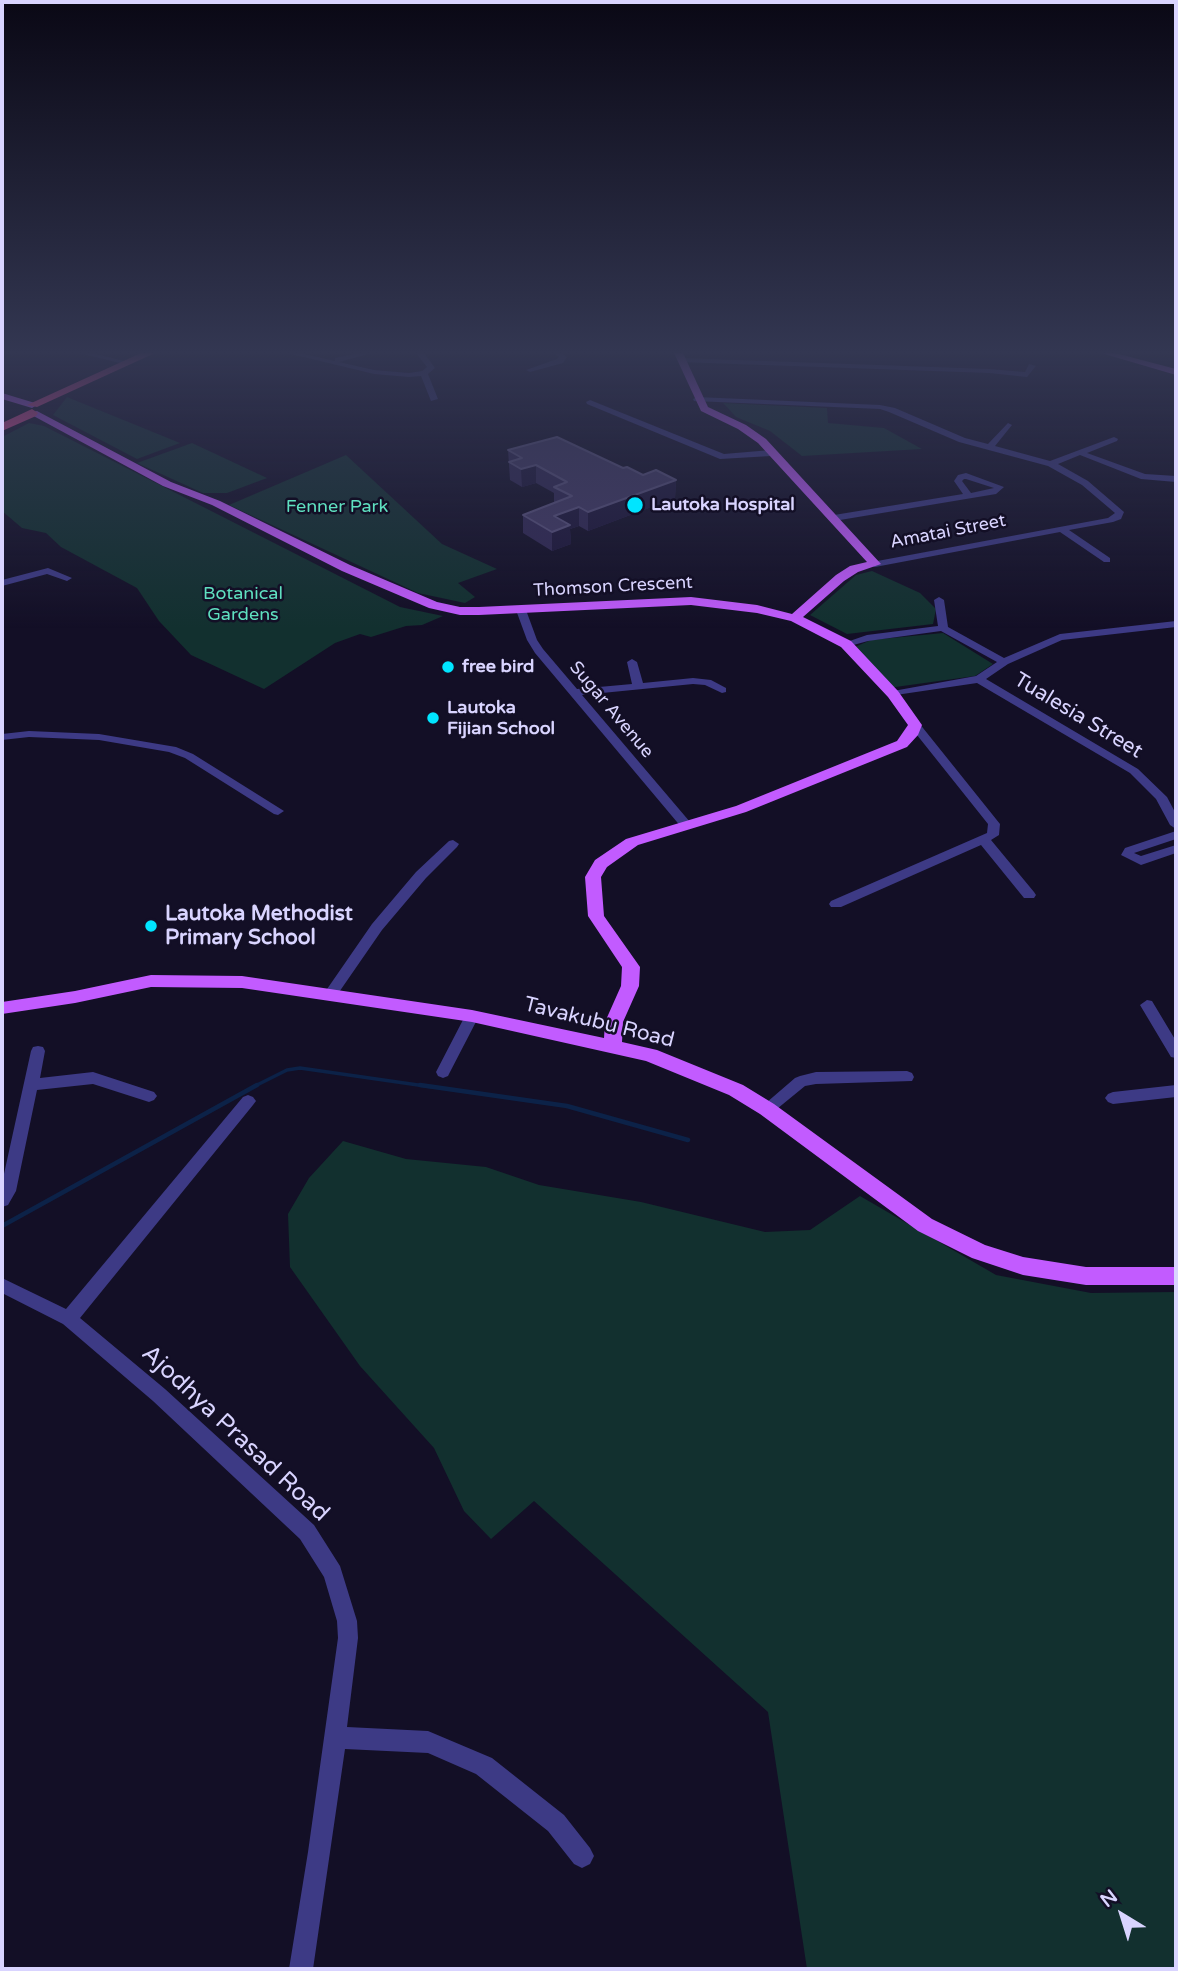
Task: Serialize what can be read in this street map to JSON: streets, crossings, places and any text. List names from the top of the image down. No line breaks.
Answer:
{"streets":{"main road":["Amatai Street","Thomson Crescent","Tavakubu Road"],"street":["Sugar Avenue","Tualesia Street","Ajodhya Prasad Road"]},"crossings":[["Amatai Street","Thomson Crescent"],["Thomson Crescent","Sugar Avenue"]],"parks":["Fenner Park","Botanical Gardens"],"places":["Lautoka Hospital","free bird","Lautoka Fijian School","Lautoka Methodist Primary School"],"north":"top left"}
